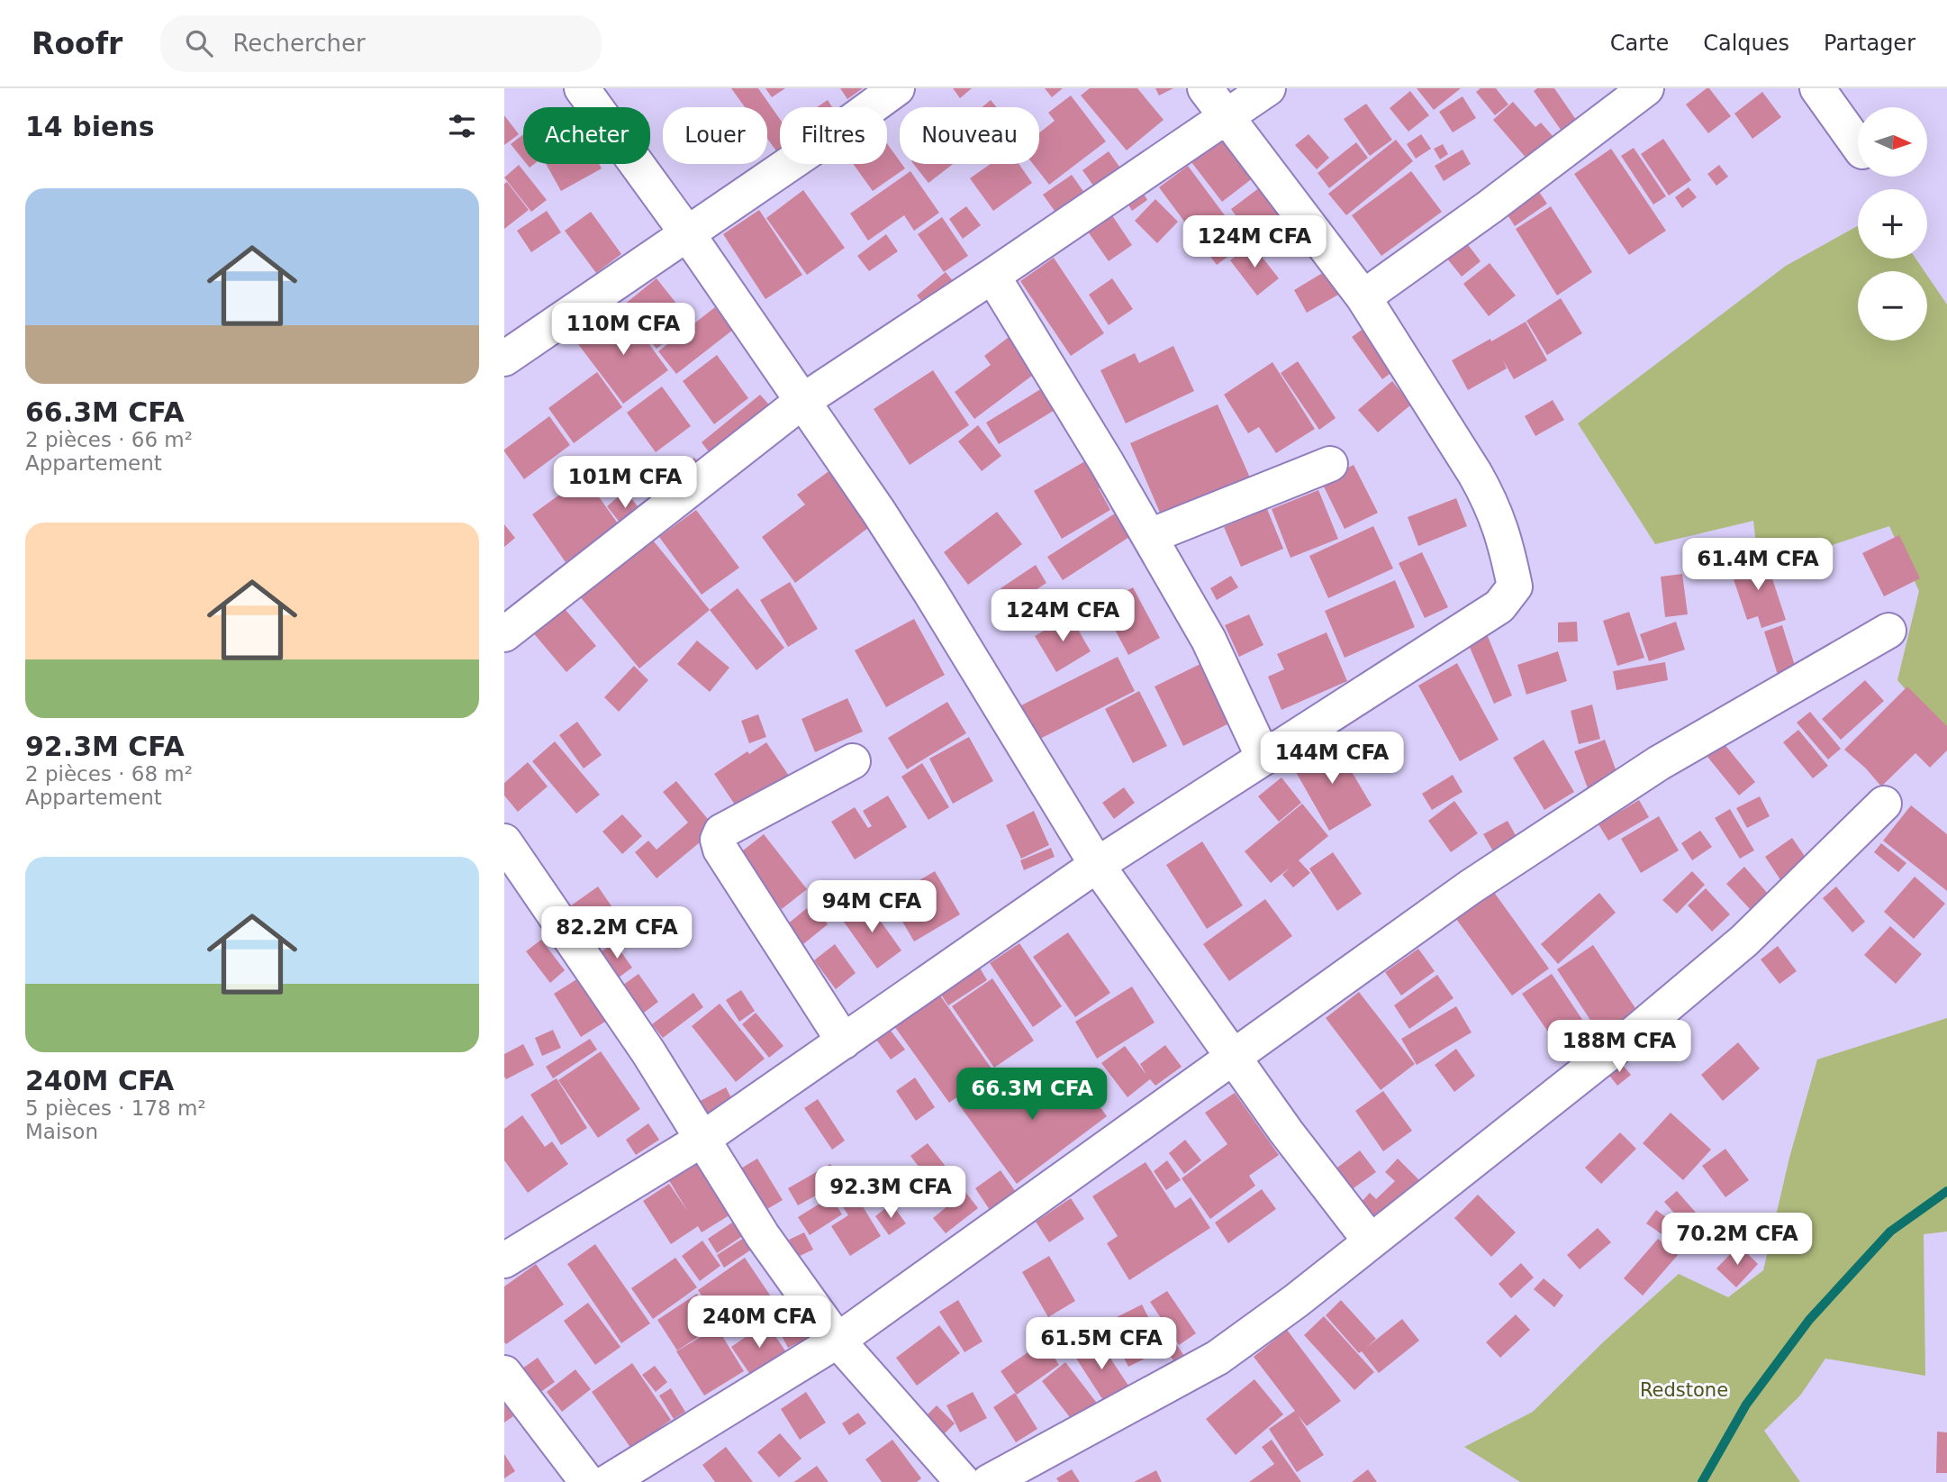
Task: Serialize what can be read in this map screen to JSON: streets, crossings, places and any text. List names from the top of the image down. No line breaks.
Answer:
{"parks":["Redstone"],"north":"right","page":{"header":"Roofr","search":"Rechercher","nav":["Carte","Calques","Partager"],"heading":"14 biens","map_buttons":["+","−"],"chip":["Acheter","Louer","Filtres","Nouveau"],"list":[{"name":"66.3M CFA","note":"2 pièces · 66 m² · Appartement"},{"name":"92.3M CFA","note":"2 pièces · 68 m² · Appartement"},{"name":"240M CFA","note":"5 pièces · 178 m² · Maison"}],"price":["124M CFA","110M CFA","101M CFA","61.4M CFA","124M CFA","144M CFA","94M CFA","82.2M CFA","188M CFA","66.3M CFA","92.3M CFA","70.2M CFA","240M CFA","61.5M CFA"]}}
